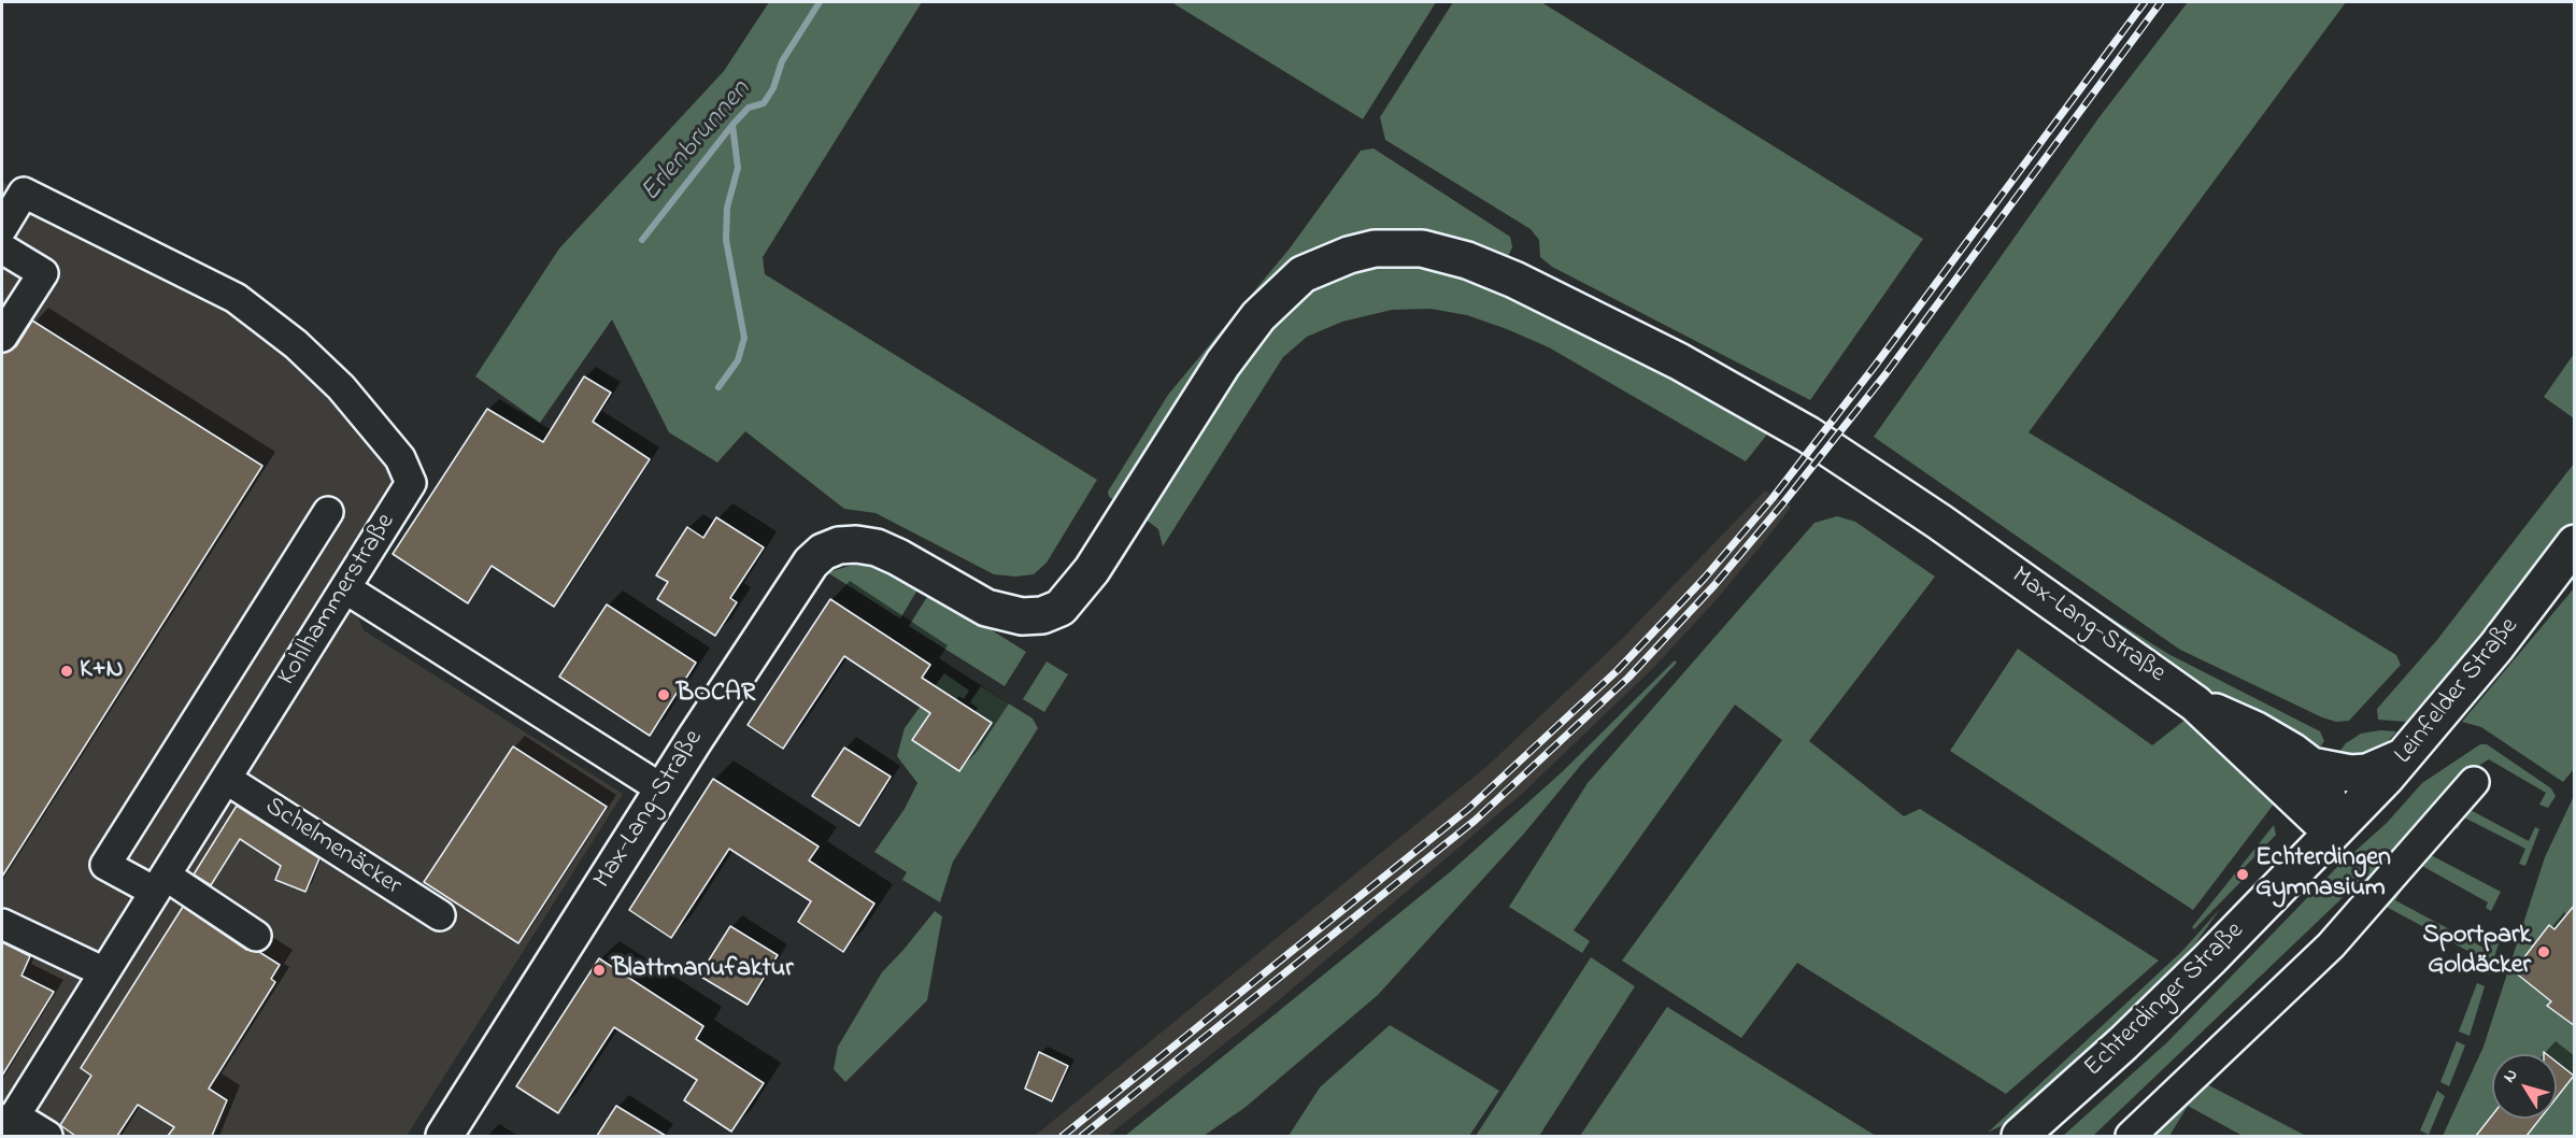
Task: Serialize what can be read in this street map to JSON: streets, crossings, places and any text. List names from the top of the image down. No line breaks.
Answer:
{"streets":{"main road":["Max-Lang-Straße","Leinfelder Straße","Echterdinger Straße"],"street":["Kohlhammerstraße","Schelmenäcker"]},"crossings":[["Kohlhammerstraße","Schelmenäcker"],["Max-Lang-Straße","Leinfelder Straße"],["Max-Lang-Straße","Echterdinger Straße"],["Leinfelder Straße","Echterdinger Straße"]],"water":["Erlenbrunnen"],"places":["K+N","BOCAR","Echterdingen Gymnasium","Sportpark Goldäcker","Blattmanufaktur"],"north":"top left"}
